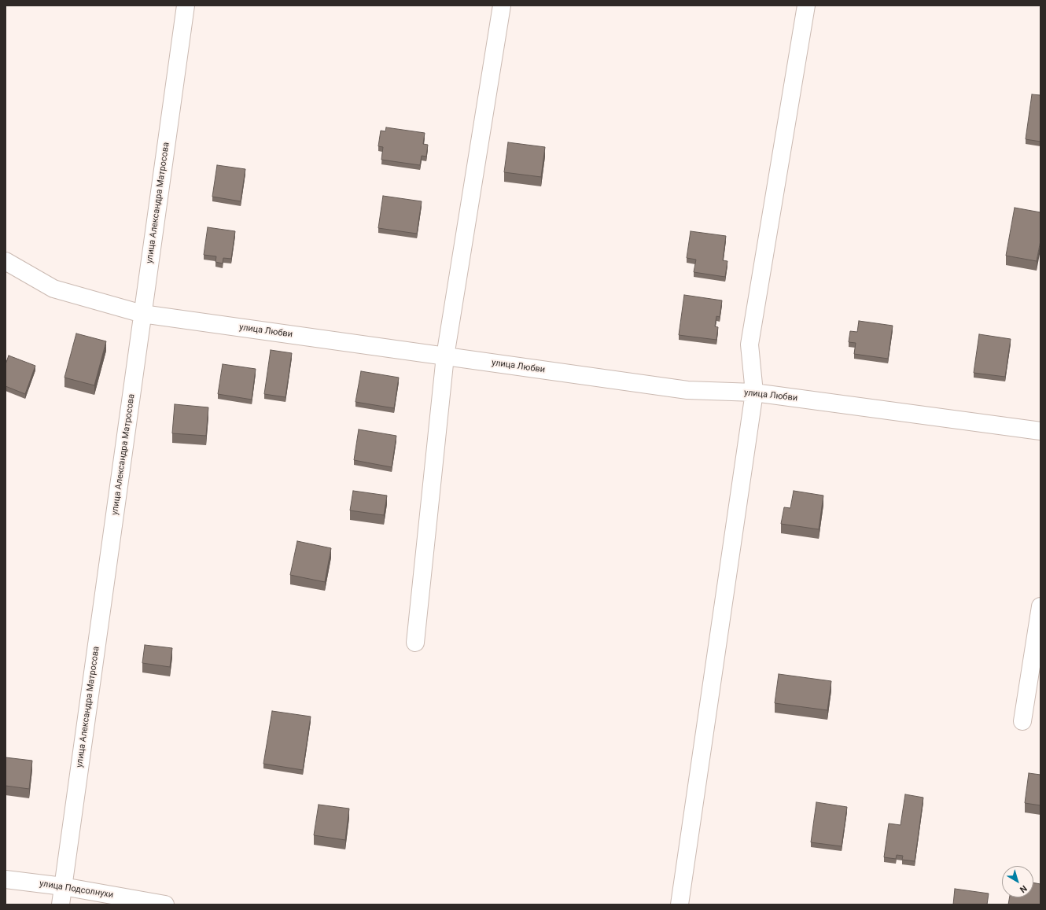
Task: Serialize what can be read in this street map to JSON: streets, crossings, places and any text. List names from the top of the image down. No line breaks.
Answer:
{"streets":{"street":["улица Александра Матросова","улица Любви","улица Подсолнухи"]},"crossings":[["улица Александра Матросова","улица Любви"],["улица Александра Матросова","улица Подсолнухи"]],"north":"bottom right"}
